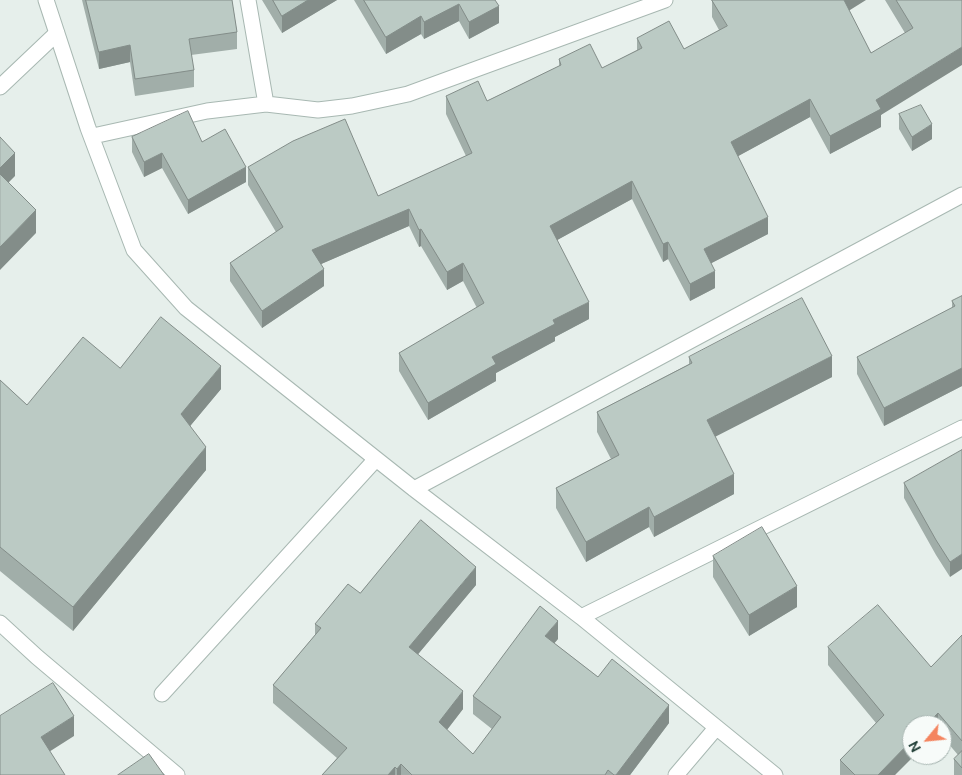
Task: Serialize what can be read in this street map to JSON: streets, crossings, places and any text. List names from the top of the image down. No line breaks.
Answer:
{"north":"bottom left"}
